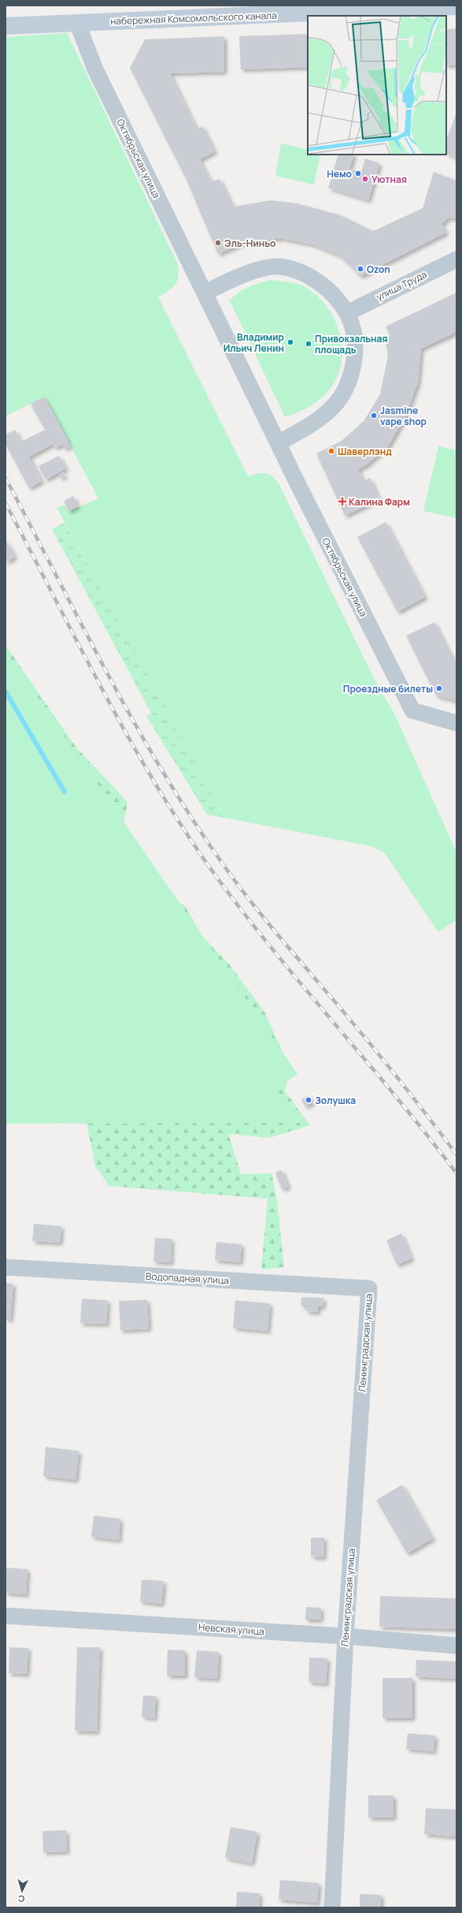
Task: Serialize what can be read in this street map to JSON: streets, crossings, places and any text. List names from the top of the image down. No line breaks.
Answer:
{"streets":{"street":["набережная Комсомольского канала","Октябрьская улица","улица Труда","Водопадная улица","Ленинградская улица","Невская улица"]},"crossings":[["набережная Комсомольского канала","Октябрьская улица"],["Водопадная улица","Ленинградская улица"],["Ленинградская улица","Невская улица"]],"places":{"other":["Немо","Уютная","Эль-Ниньо","Ozon","Владимир Ильич Ленин","Привокзальная площадь","Jasmine vape shop","Шаверлэнд","Проездные билеты","Золушка"],"health":["Калина Фарм"]},"north":"bottom"}
